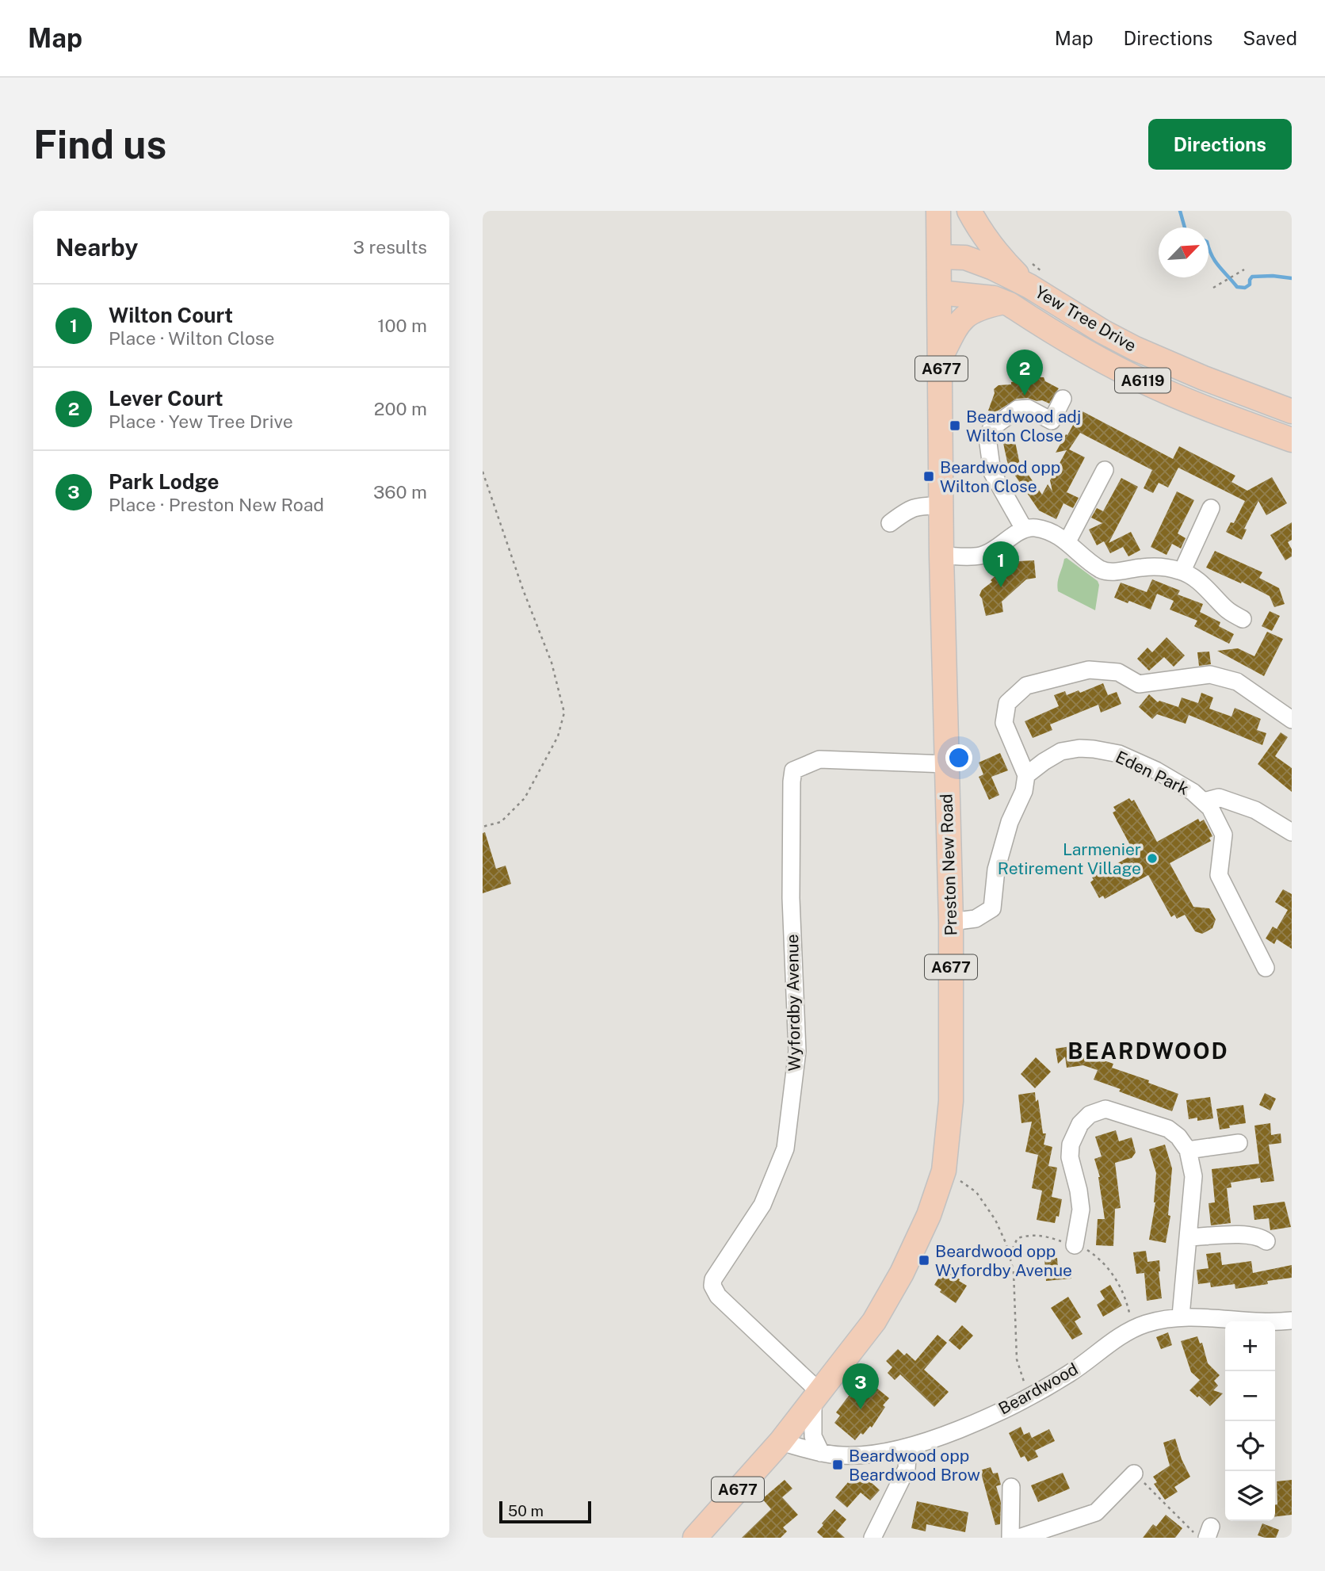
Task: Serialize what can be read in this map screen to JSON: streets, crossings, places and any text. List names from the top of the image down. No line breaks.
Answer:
{"streets":{"highway":["Yew Tree Drive","A677","A6119","Preston New Road"],"street":["Eden Park","Wyfordby Avenue","Beardwood"]},"crossings":[["Yew Tree Drive","A6119"],["Yew Tree Drive","Preston New Road"],["Preston New Road","Wyfordby Avenue"],["Preston New Road","Beardwood"]],"districts":["BEARDWOOD"],"places":{"transit":["Beardwood adj Wilton Close","Beardwood opp Wilton Close","Beardwood opp Wyfordby Avenue","Beardwood opp Beardwood Brow"],"other":["Larmenier Retirement Village"]},"scale_bar":"50 m","north":"top right","page":{"header":"Map","nav":["Map","Directions","Saved"],"buttons":"Directions","title":"Find us","heading":["Nearby","3 results"],"list":[{"mark":"1","name":"Wilton Court","note":"Place · Wilton Close","value":"100 m"},{"mark":"2","name":"Lever Court","note":"Place · Yew Tree Drive","value":"200 m"},{"mark":"3","name":"Park Lodge","note":"Place · Preston New Road","value":"360 m"}],"pins":["2","1","3"],"map_buttons":["+","−"],"scale":"50 m"}}
